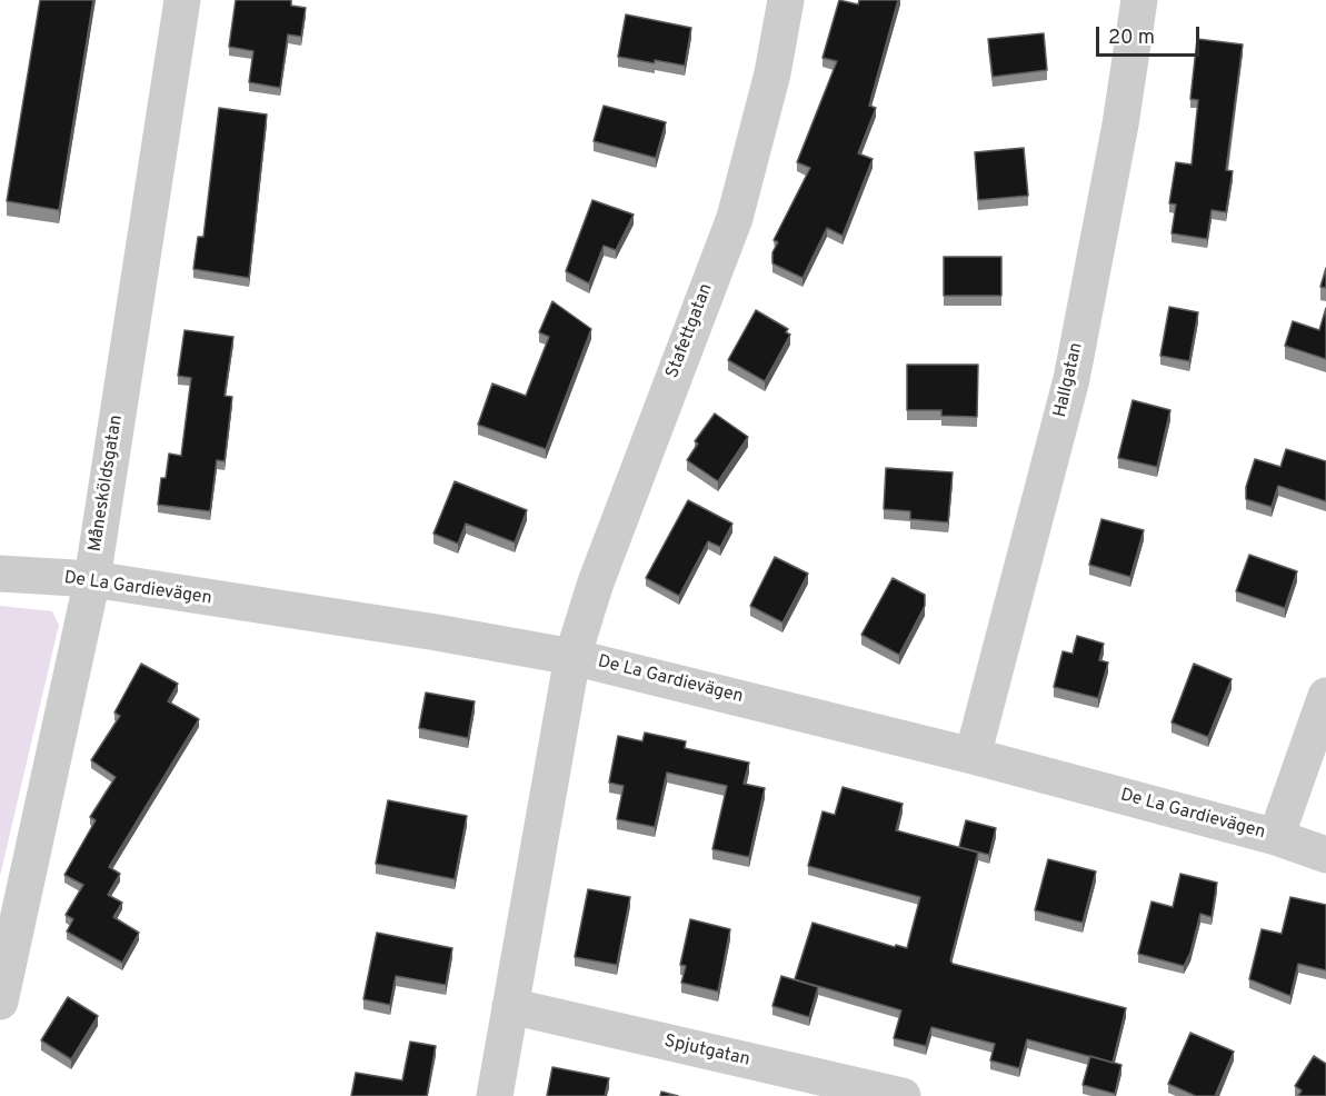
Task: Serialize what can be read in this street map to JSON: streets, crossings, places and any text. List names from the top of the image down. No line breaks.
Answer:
{"streets":{"street":["Stafettgatan","Hallgatan","Månesköldsgatan","De La Gardievägen","Spjutgatan"]},"crossings":[["Stafettgatan","De La Gardievägen"],["Stafettgatan","Spjutgatan"],["Hallgatan","De La Gardievägen"],["Månesköldsgatan","De La Gardievägen"]],"scale_bar":"20 m"}
